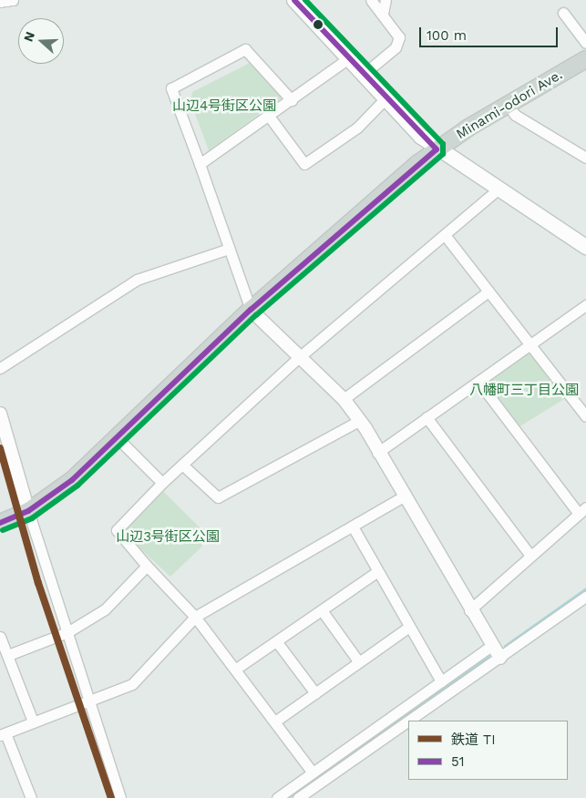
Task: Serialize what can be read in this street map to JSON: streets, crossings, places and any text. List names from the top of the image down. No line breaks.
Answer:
{"streets":{"main road":["Minami-odori Ave."]},"parks":["山辺4号街区公園","八幡町三丁目公園","山辺3号街区公園"],"lines":["transit line 51","rail line TI"],"legend":["鉄道 TI","51"],"scale_bar":"100 m","north":"left"}
